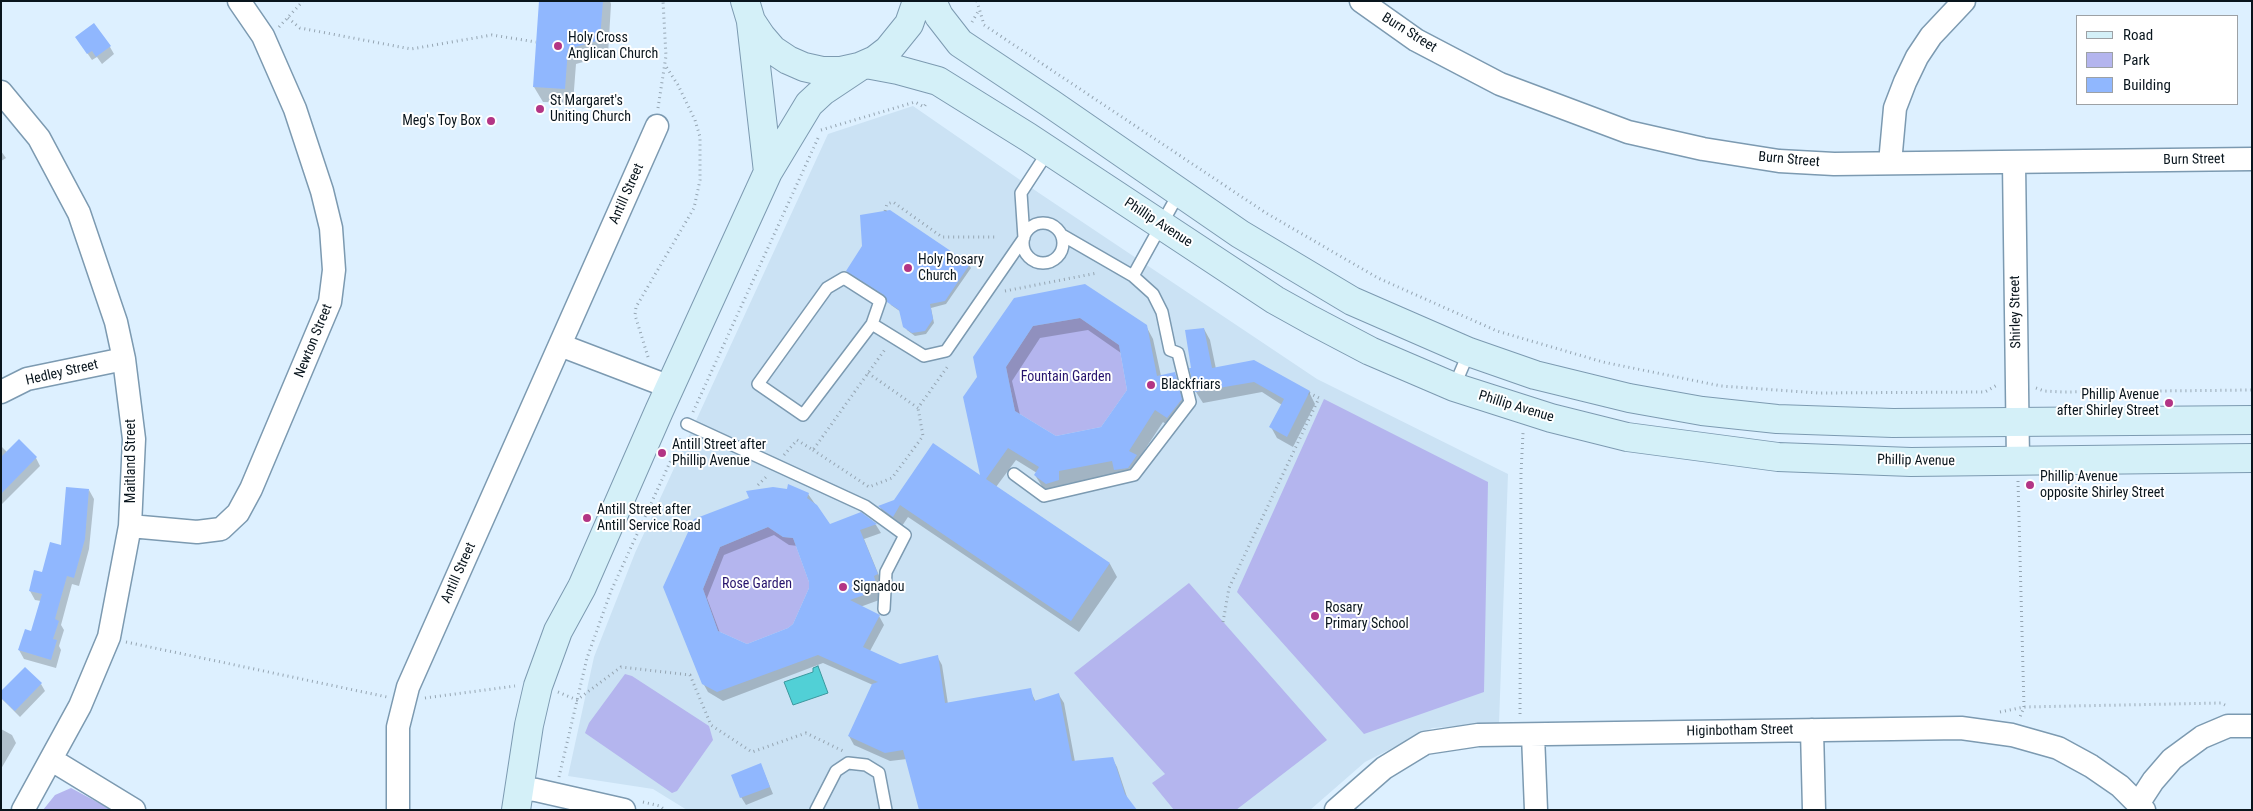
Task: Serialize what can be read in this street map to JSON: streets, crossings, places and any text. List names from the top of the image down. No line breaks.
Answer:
{"streets":{"main road":["Phillip Avenue"],"street":["Burn Street","Antill Street","Shirley Street","Newton Street","Hedley Street","Maitland Street","Higinbotham Street"]},"crossings":[["Burn Street","Shirley Street"],["Phillip Avenue","Shirley Street"],["Newton Street","Maitland Street"],["Hedley Street","Maitland Street"]],"parks":["Fountain Garden","Rose Garden"],"places":["Holy Cross Anglican Church","St Margaret's Uniting Church","Meg's Toy Box","Holy Rosary Church","Blackfriars","Phillip Avenue after Shirley Street","Antill Street after Phillip Avenue","Phillip Avenue opposite Shirley Street","Antill Street after Antill Service Road","Signadou","Rosary Primary School"],"legend":["Road","Park","Building"]}
